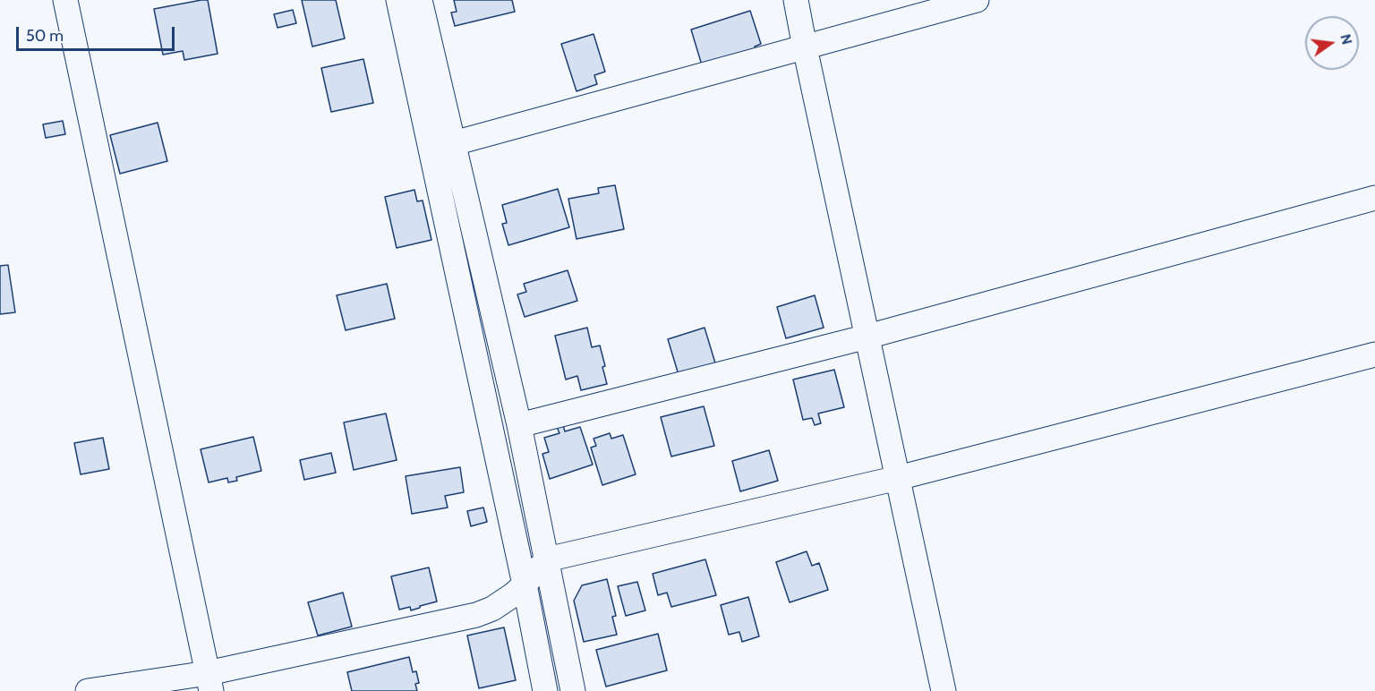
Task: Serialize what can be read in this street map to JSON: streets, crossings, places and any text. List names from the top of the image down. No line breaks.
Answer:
{"scale_bar":"50 m","north":"right"}
